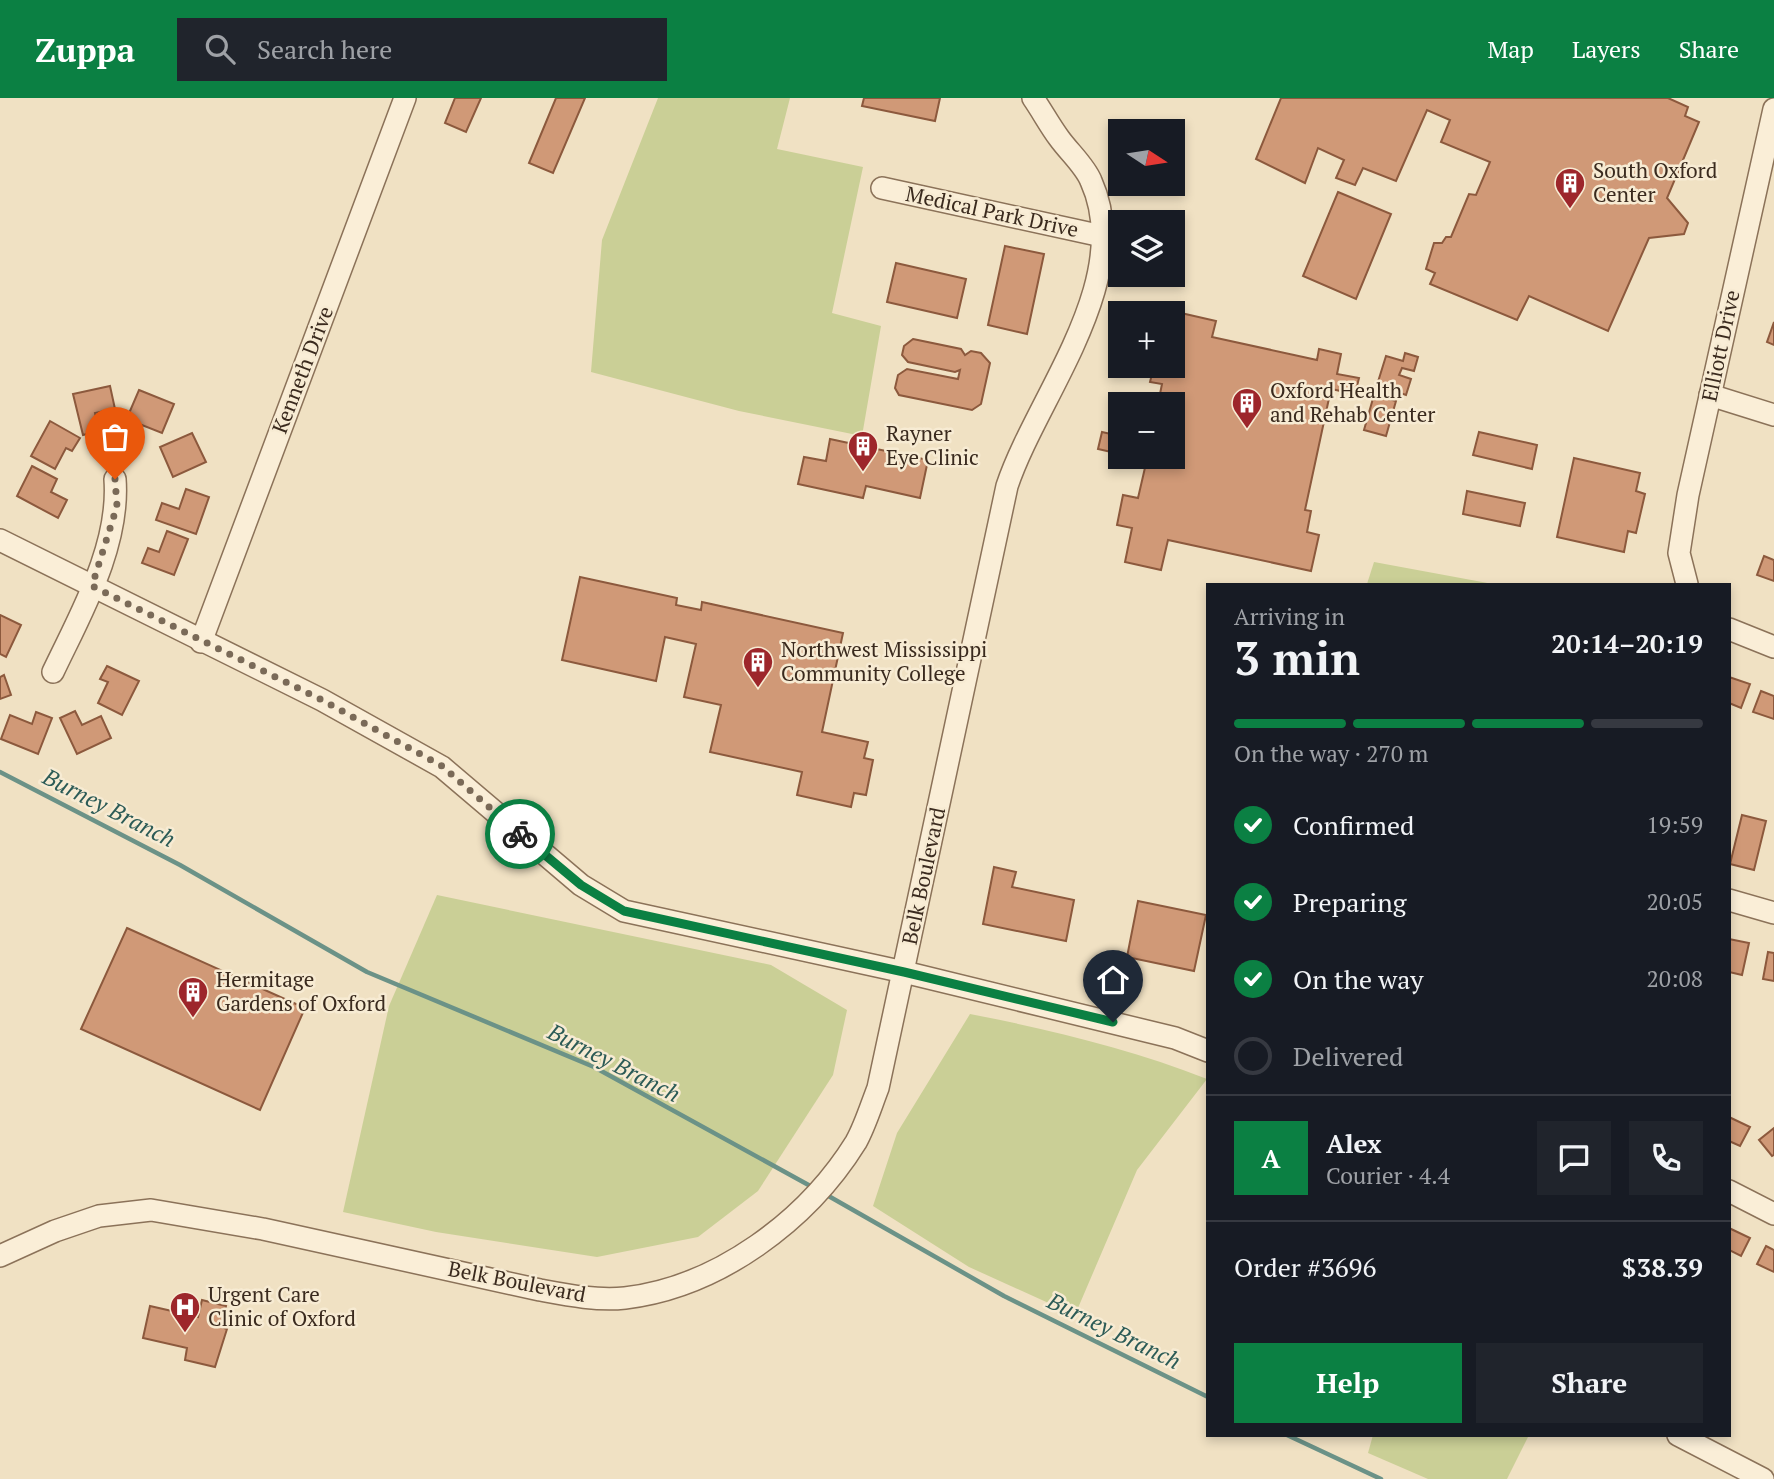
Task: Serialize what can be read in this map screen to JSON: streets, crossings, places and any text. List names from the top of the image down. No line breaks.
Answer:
{"streets":{"street":["Medical Park Drive","Elliott Drive","Kenneth Drive","Belk Boulevard"]},"crossings":[["Medical Park Drive","Belk Boulevard"]],"water":["Burney Branch"],"places":{"building":["South Oxford Center","Oxford Health and Rehab Center","Rayner Eye Clinic","Northwest Mississippi Community College","Hermitage Gardens of Oxford"],"hospital":["Urgent Care Clinic of Oxford"]},"north":"right","page":{"header":"Zuppa","search":"Search here","nav":["Map","Layers","Share"],"map_buttons":["+","−"],"heading":["3 min","Arriving in","20:14–20:19"],"panel":["Alex","Courier · 4.4","Order #3696","$38.39"],"bar":"On the way · 270 m","list":[["Confirmed","19:59"],["Preparing","20:05"],["On the way","20:08"],"Delivered"],"round":"A","buttons":["Help","Share"]}}
